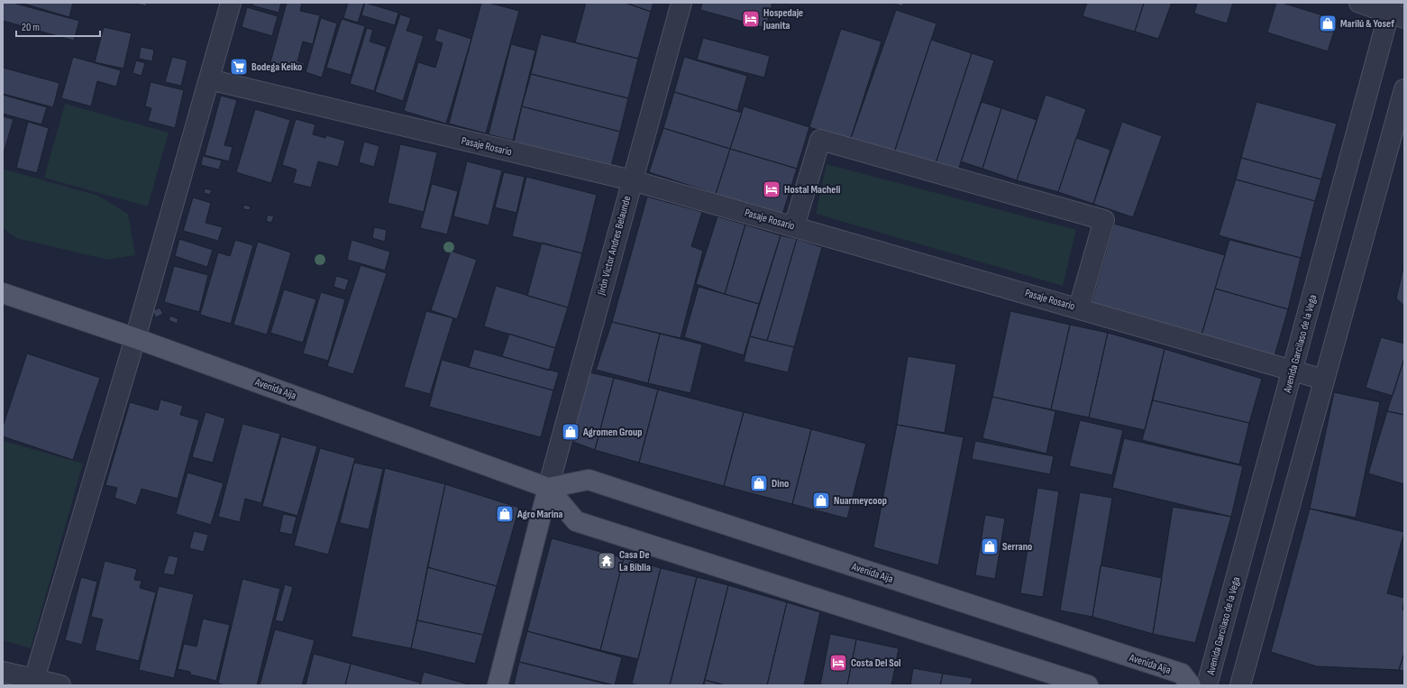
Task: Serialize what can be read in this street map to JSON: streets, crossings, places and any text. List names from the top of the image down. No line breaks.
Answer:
{"streets":{"main road":["Avenida Aija"],"street":["Pasaje Rosario","Jirón Victor Andres Belaunde","Avenida Garcilaso de la Vega"]},"crossings":[["Pasaje Rosario","Jirón Victor Andres Belaunde"],["Pasaje Rosario","Avenida Garcilaso de la Vega"],["Jirón Victor Andres Belaunde","Avenida Aija"]],"places":{"hotel":["Hospedaje Juanita","Hostal Macheli","Costa Del Sol"],"shop":["Marilú & Yosef","Agromen Group","Dino","Nuarmeycoop","Agro Marina","Serrano"],"supermarket":["Bodega Keiko"],"temple":["Casa De La Biblia"]},"scale_bar":"20 m"}
